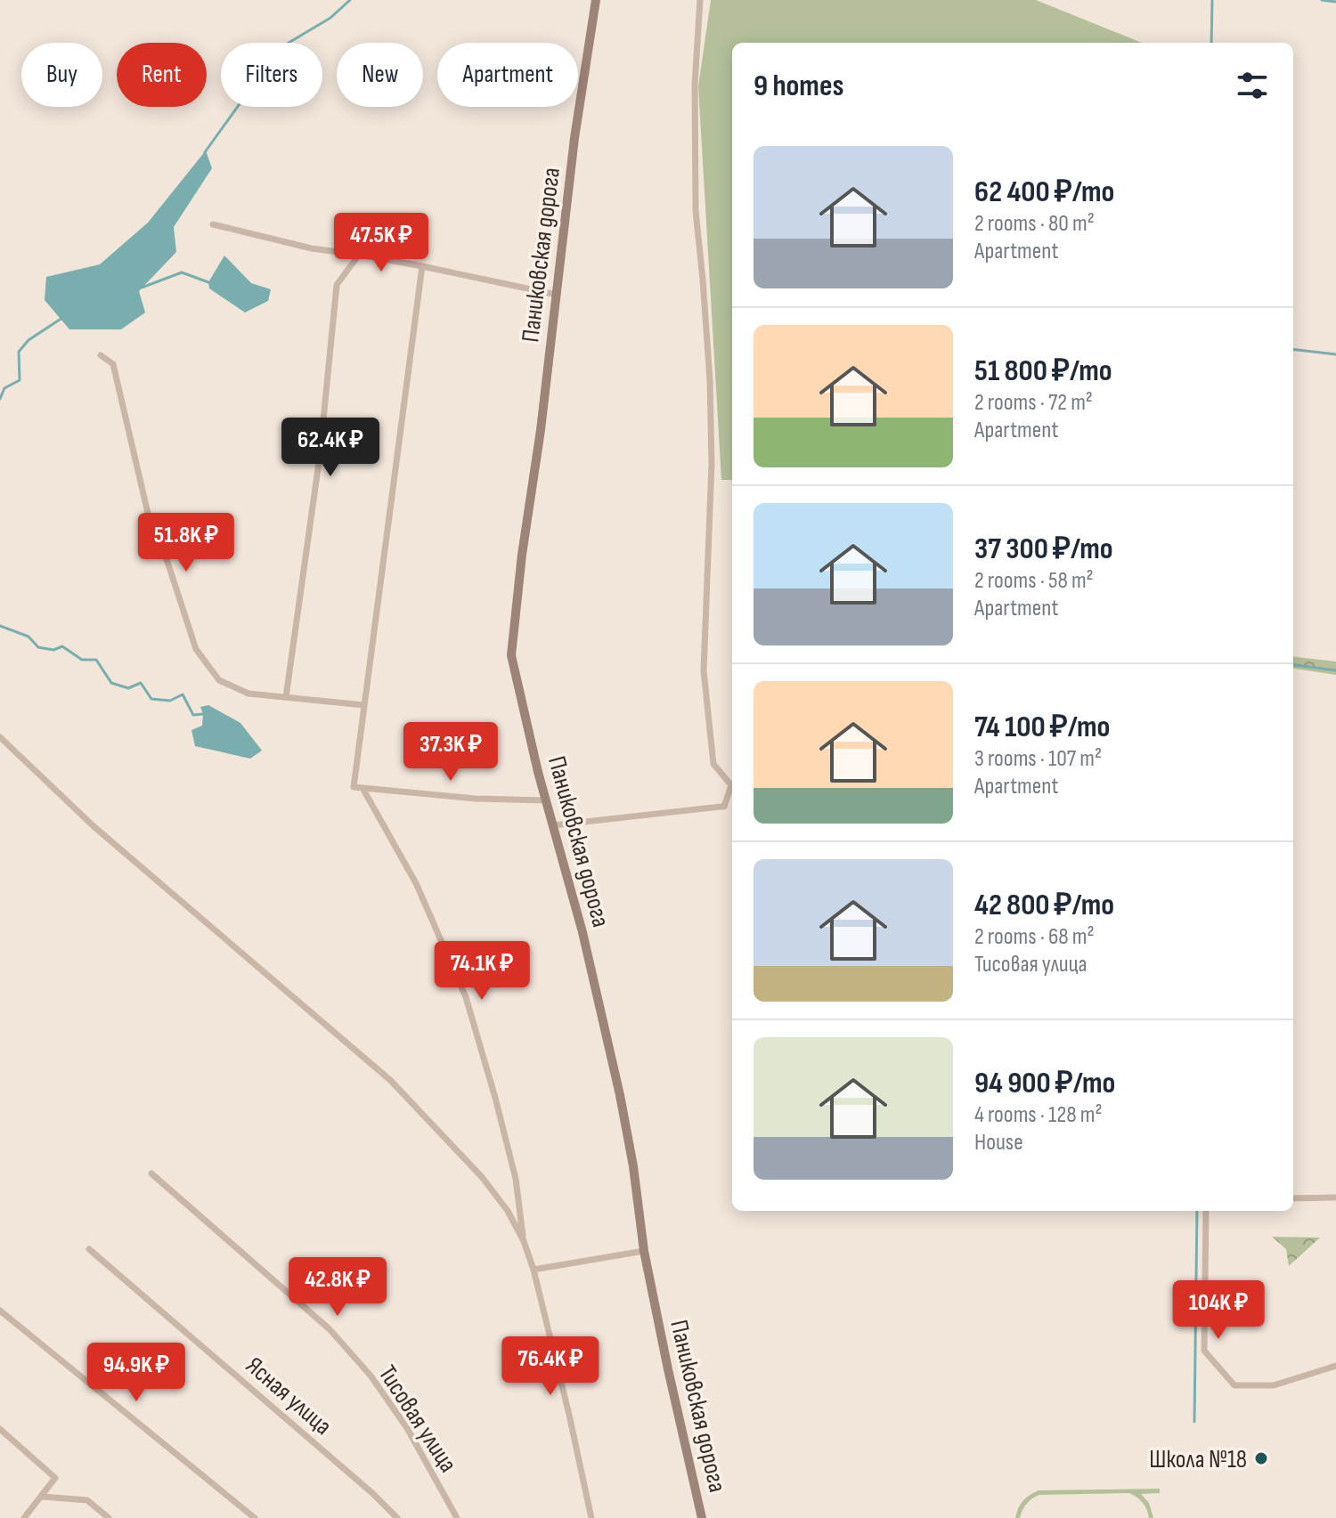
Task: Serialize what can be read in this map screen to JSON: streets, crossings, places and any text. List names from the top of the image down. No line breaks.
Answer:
{"streets":{"street":["Паниковская дорога","Ясная улица","Тисовая улица"]},"places":["Школа №18"],"page":{"chip":["Buy","Rent","Filters","New","Apartment"],"heading":"9 homes","list":[{"name":"62 400 ₽/mo","note":"2 rooms · 80 m² · Apartment"},{"name":"51 800 ₽/mo","note":"2 rooms · 72 m² · Apartment"},{"name":"37 300 ₽/mo","note":"2 rooms · 58 m² · Apartment"},{"name":"74 100 ₽/mo","note":"3 rooms · 107 m² · Apartment"},{"name":"42 800 ₽/mo","note":"2 rooms · 68 m² · Тисовая улица"},{"name":"94 900 ₽/mo","note":"4 rooms · 128 m² · House"}],"price":["47.5K ₽","62.4K ₽","51.8K ₽","37.3K ₽","74.1K ₽","42.8K ₽","104K ₽","76.4K ₽","94.9K ₽"]}}
